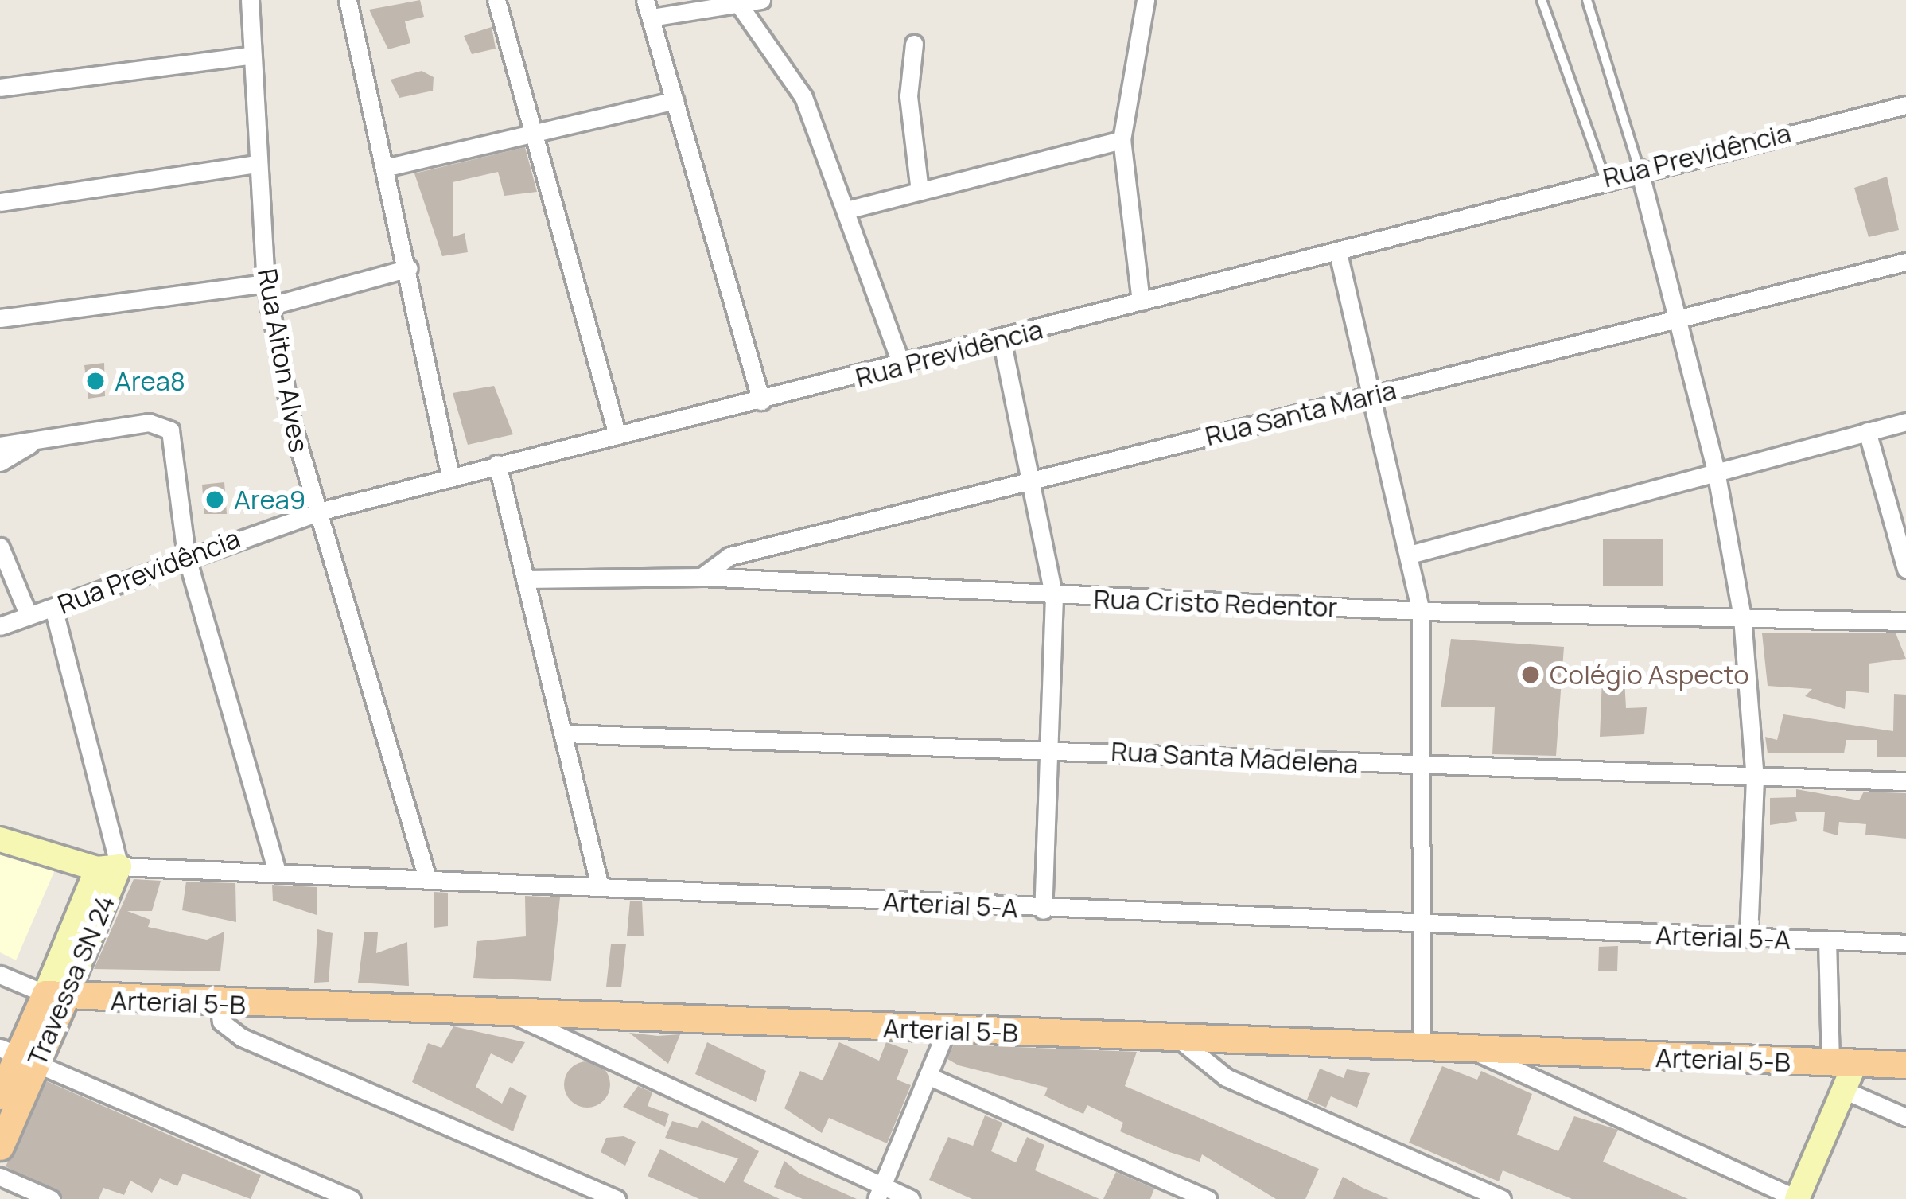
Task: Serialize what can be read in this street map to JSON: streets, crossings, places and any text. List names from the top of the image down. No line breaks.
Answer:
{"streets":{"main road":["Arterial 5-A","Travessa SN 24","Arterial 5-B"],"street":["Rua Previdência","Rua Aiton Alves","Rua Santa Maria","Rua Cristo Redentor","Rua Santa Madelena"]},"crossings":[["Rua Previdência","Rua Aiton Alves"],["Rua Aiton Alves","Arterial 5-A"],["Rua Santa Maria","Rua Cristo Redentor"],["Arterial 5-A","Travessa SN 24"],["Travessa SN 24","Arterial 5-B"]],"places":["Area8","Area9","Colégio Aspecto"]}
